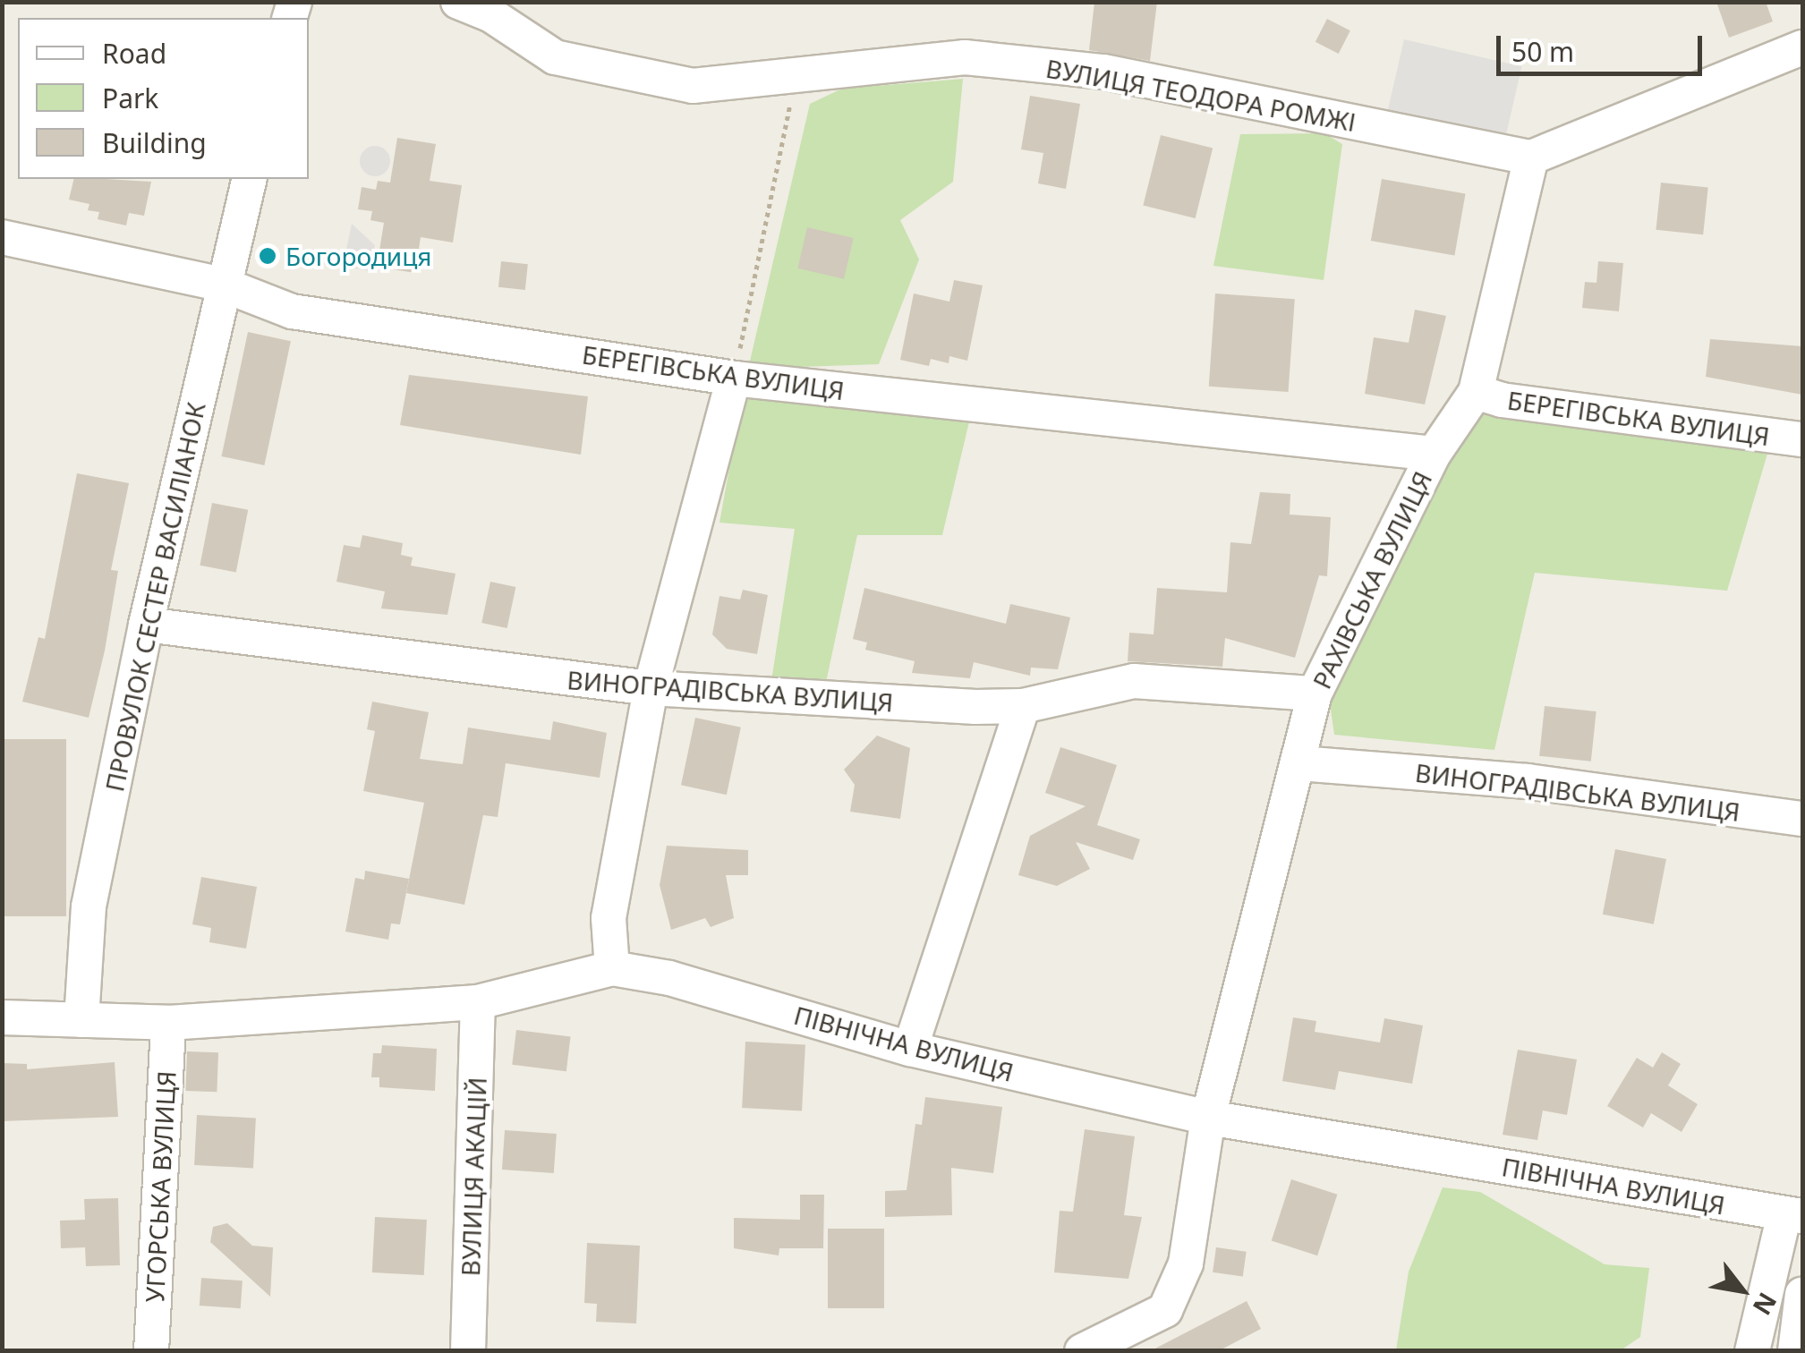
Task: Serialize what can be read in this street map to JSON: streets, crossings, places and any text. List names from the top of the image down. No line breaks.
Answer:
{"streets":{"street":["ВУЛИЦЯ ТЕОДОРА РОМЖІ","БЕРЕГІВСЬКА ВУЛИЦЯ","РАХІВСЬКА ВУЛИЦЯ","ПРОВУЛОК СЕСТЕР ВАСИЛІАНОК","ВИНОГРАДІВСЬКА ВУЛИЦЯ","ПІВНІЧНА ВУЛИЦЯ","ВУЛИЦЯ АКАЦІЙ","УГОРСЬКА ВУЛИЦЯ"]},"crossings":[["ВУЛИЦЯ ТЕОДОРА РОМЖІ","РАХІВСЬКА ВУЛИЦЯ"],["БЕРЕГІВСЬКА ВУЛИЦЯ","РАХІВСЬКА ВУЛИЦЯ"],["БЕРЕГІВСЬКА ВУЛИЦЯ","ПРОВУЛОК СЕСТЕР ВАСИЛІАНОК"],["РАХІВСЬКА ВУЛИЦЯ","ВИНОГРАДІВСЬКА ВУЛИЦЯ"],["РАХІВСЬКА ВУЛИЦЯ","ПІВНІЧНА ВУЛИЦЯ"],["ПРОВУЛОК СЕСТЕР ВАСИЛІАНОК","ВИНОГРАДІВСЬКА ВУЛИЦЯ"],["ПРОВУЛОК СЕСТЕР ВАСИЛІАНОК","ПІВНІЧНА ВУЛИЦЯ"],["ПІВНІЧНА ВУЛИЦЯ","ВУЛИЦЯ АКАЦІЙ"],["ПІВНІЧНА ВУЛИЦЯ","УГОРСЬКА ВУЛИЦЯ"]],"places":["Богородиця"],"legend":["Road","Park","Building"],"scale_bar":"50 m","north":"bottom right"}
